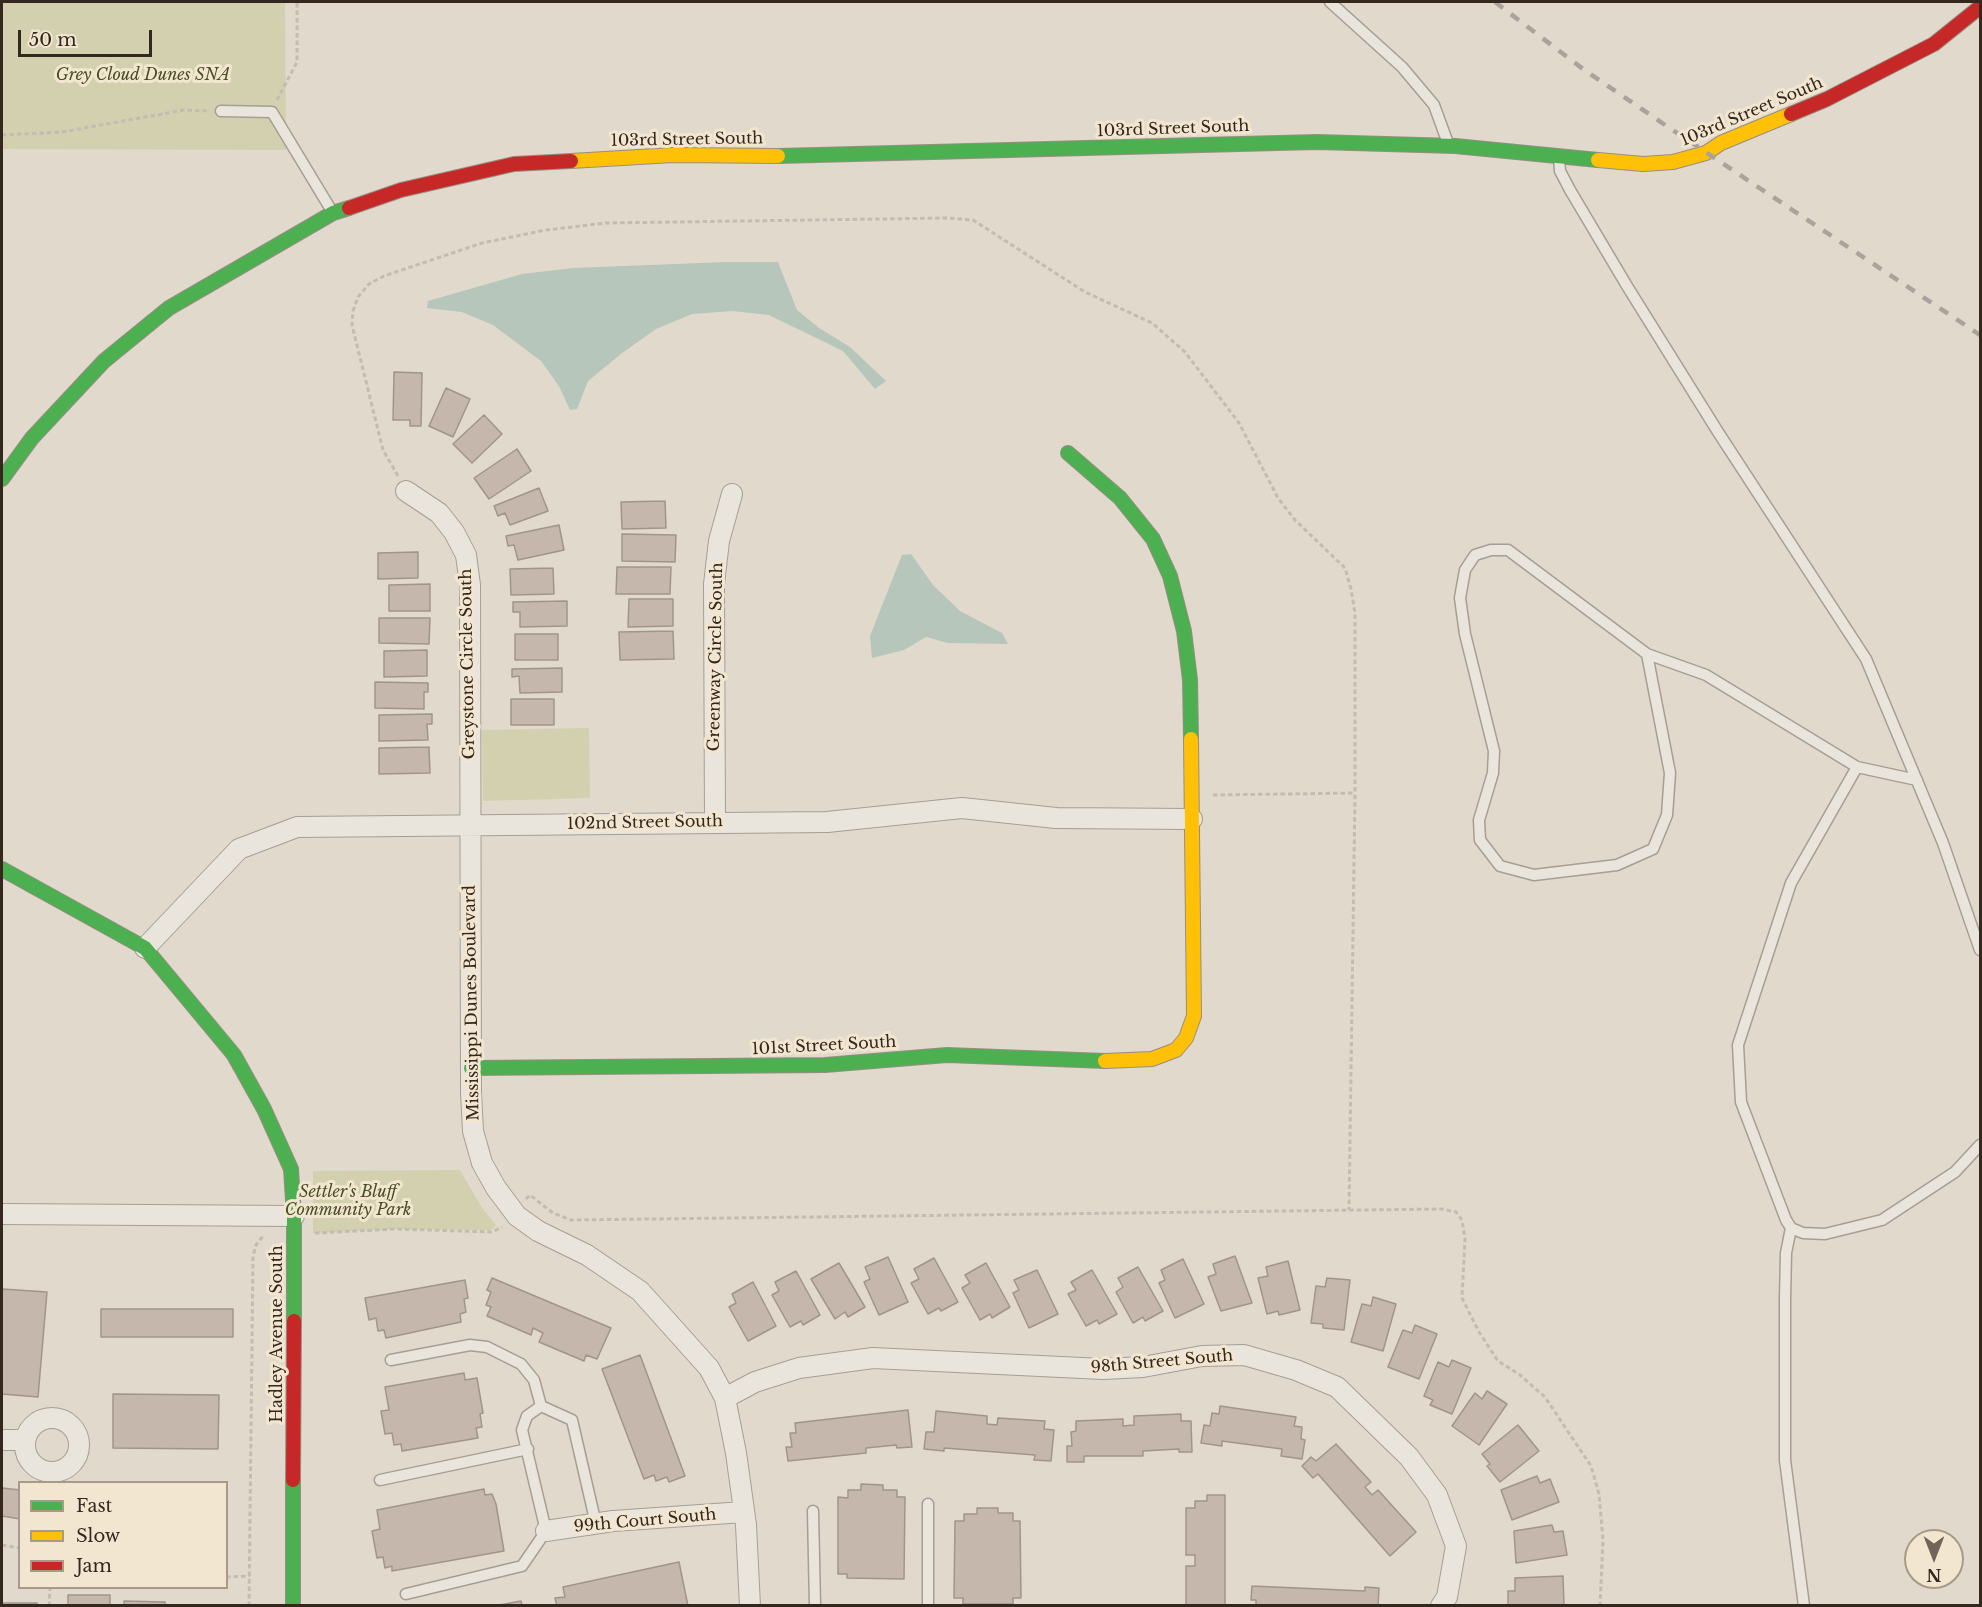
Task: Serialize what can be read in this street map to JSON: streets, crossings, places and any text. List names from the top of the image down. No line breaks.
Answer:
{"streets":{"street":["103rd Street South","Greenway Circle South","Greystone Circle South","102nd Street South","Mississippi Dunes Boulevard","101st Street South","Hadley Avenue South","98th Street South","99th Court South"]},"crossings":[["Greenway Circle South","102nd Street South"],["Greystone Circle South","102nd Street South"],["Greystone Circle South","Mississippi Dunes Boulevard"],["102nd Street South","Mississippi Dunes Boulevard"],["102nd Street South","101st Street South"],["102nd Street South","Hadley Avenue South"],["Mississippi Dunes Boulevard","101st Street South"],["Mississippi Dunes Boulevard","98th Street South"],["Mississippi Dunes Boulevard","99th Court South"]],"parks":["Grey Cloud Dunes SNA","Settler's Bluff Community Park"],"legend":["Fast","Slow","Jam"],"scale_bar":"50 m","north":"bottom"}
